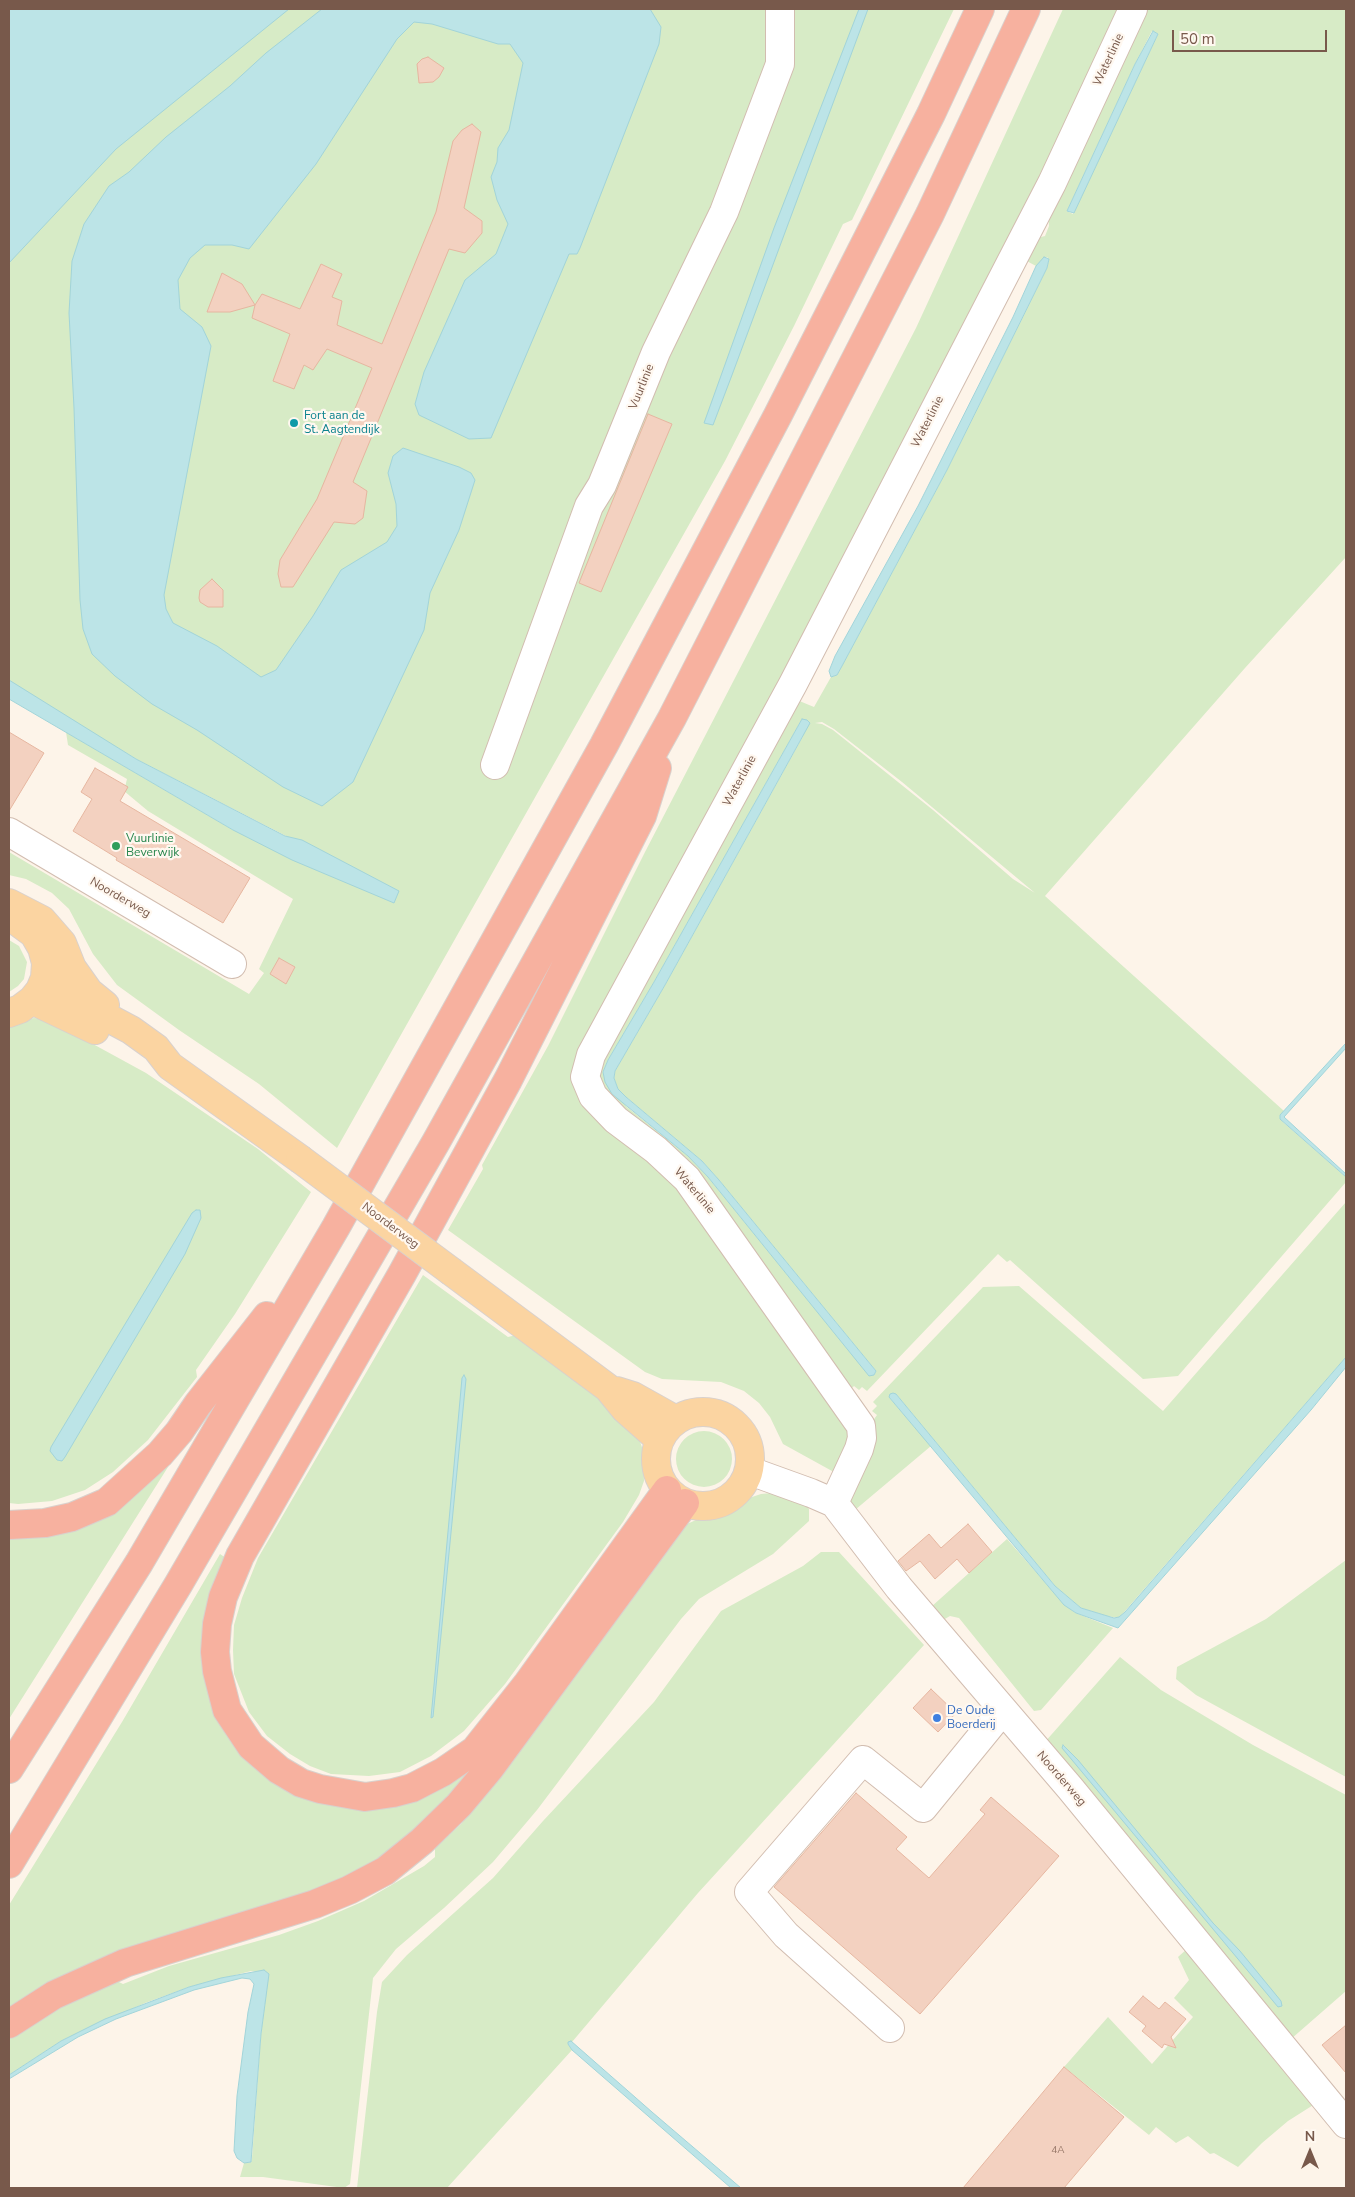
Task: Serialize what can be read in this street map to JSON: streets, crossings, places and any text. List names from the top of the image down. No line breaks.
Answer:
{"streets":{"main road":["Noorderweg"],"street":["Waterlinie","Vuurlinie"]},"crossings":[["Waterlinie","Noorderweg"]],"places":["Fort aan de St. Aagtendijk","Vuurlinie Beverwijk","De Oude Boerderij"],"house_numbers":["4A"],"scale_bar":"50 m","north":"top"}
